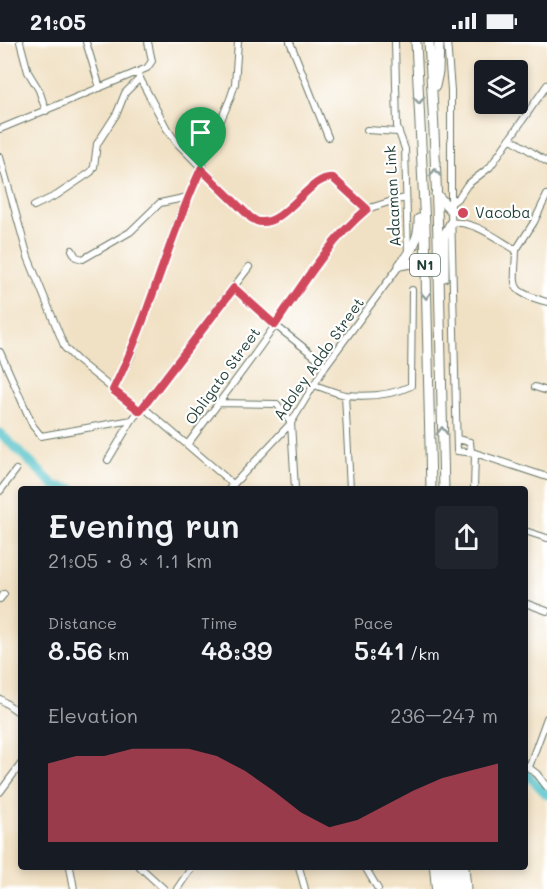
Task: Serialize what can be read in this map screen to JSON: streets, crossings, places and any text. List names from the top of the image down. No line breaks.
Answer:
{"streets":{"highway":["N1"],"street":["Adaaman Link","Adoley Addo Street","Obligato Street"]},"places":["Vacoba"],"page":{"status":"21:05","heading":["Evening run","21:05 · 8 × 1.1 km"],"stats":[["Distance","8.56 km"],["Time","48:39"],["Pace","5:41 /km"]],"chart":["Elevation","236–247 m"]}}
